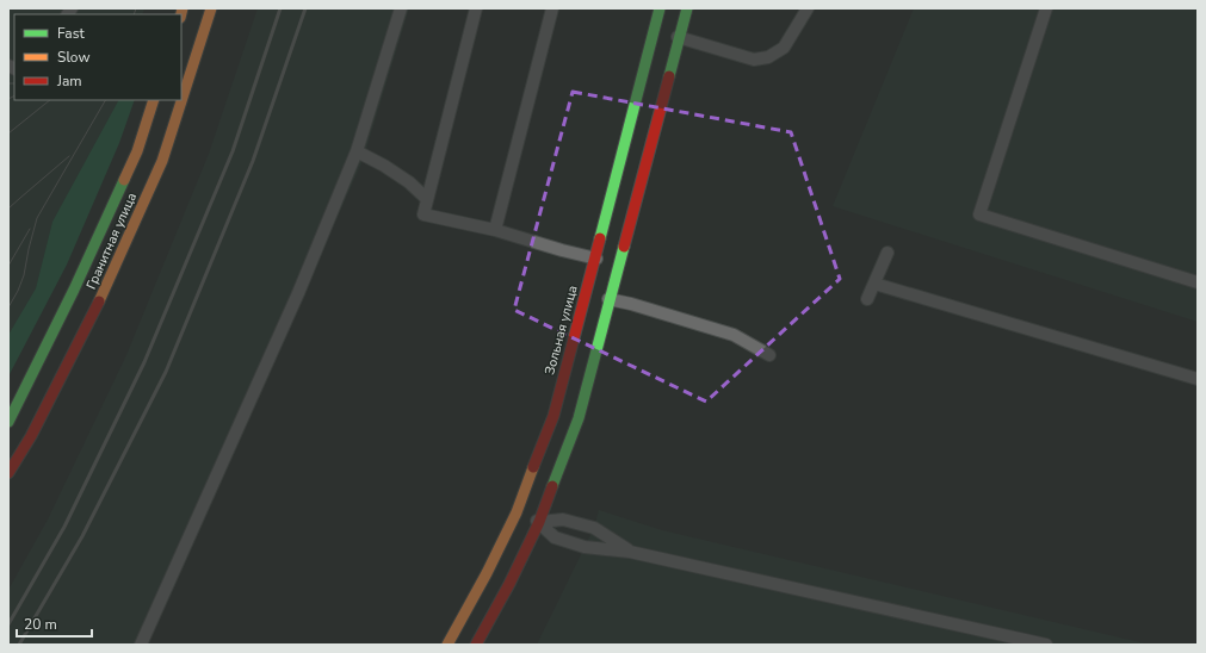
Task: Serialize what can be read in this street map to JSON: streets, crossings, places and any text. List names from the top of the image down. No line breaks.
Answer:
{"streets":{"street":["Гранитная улица","Зольная улица"]},"legend":["Fast","Slow","Jam"],"scale_bar":"20 m"}
